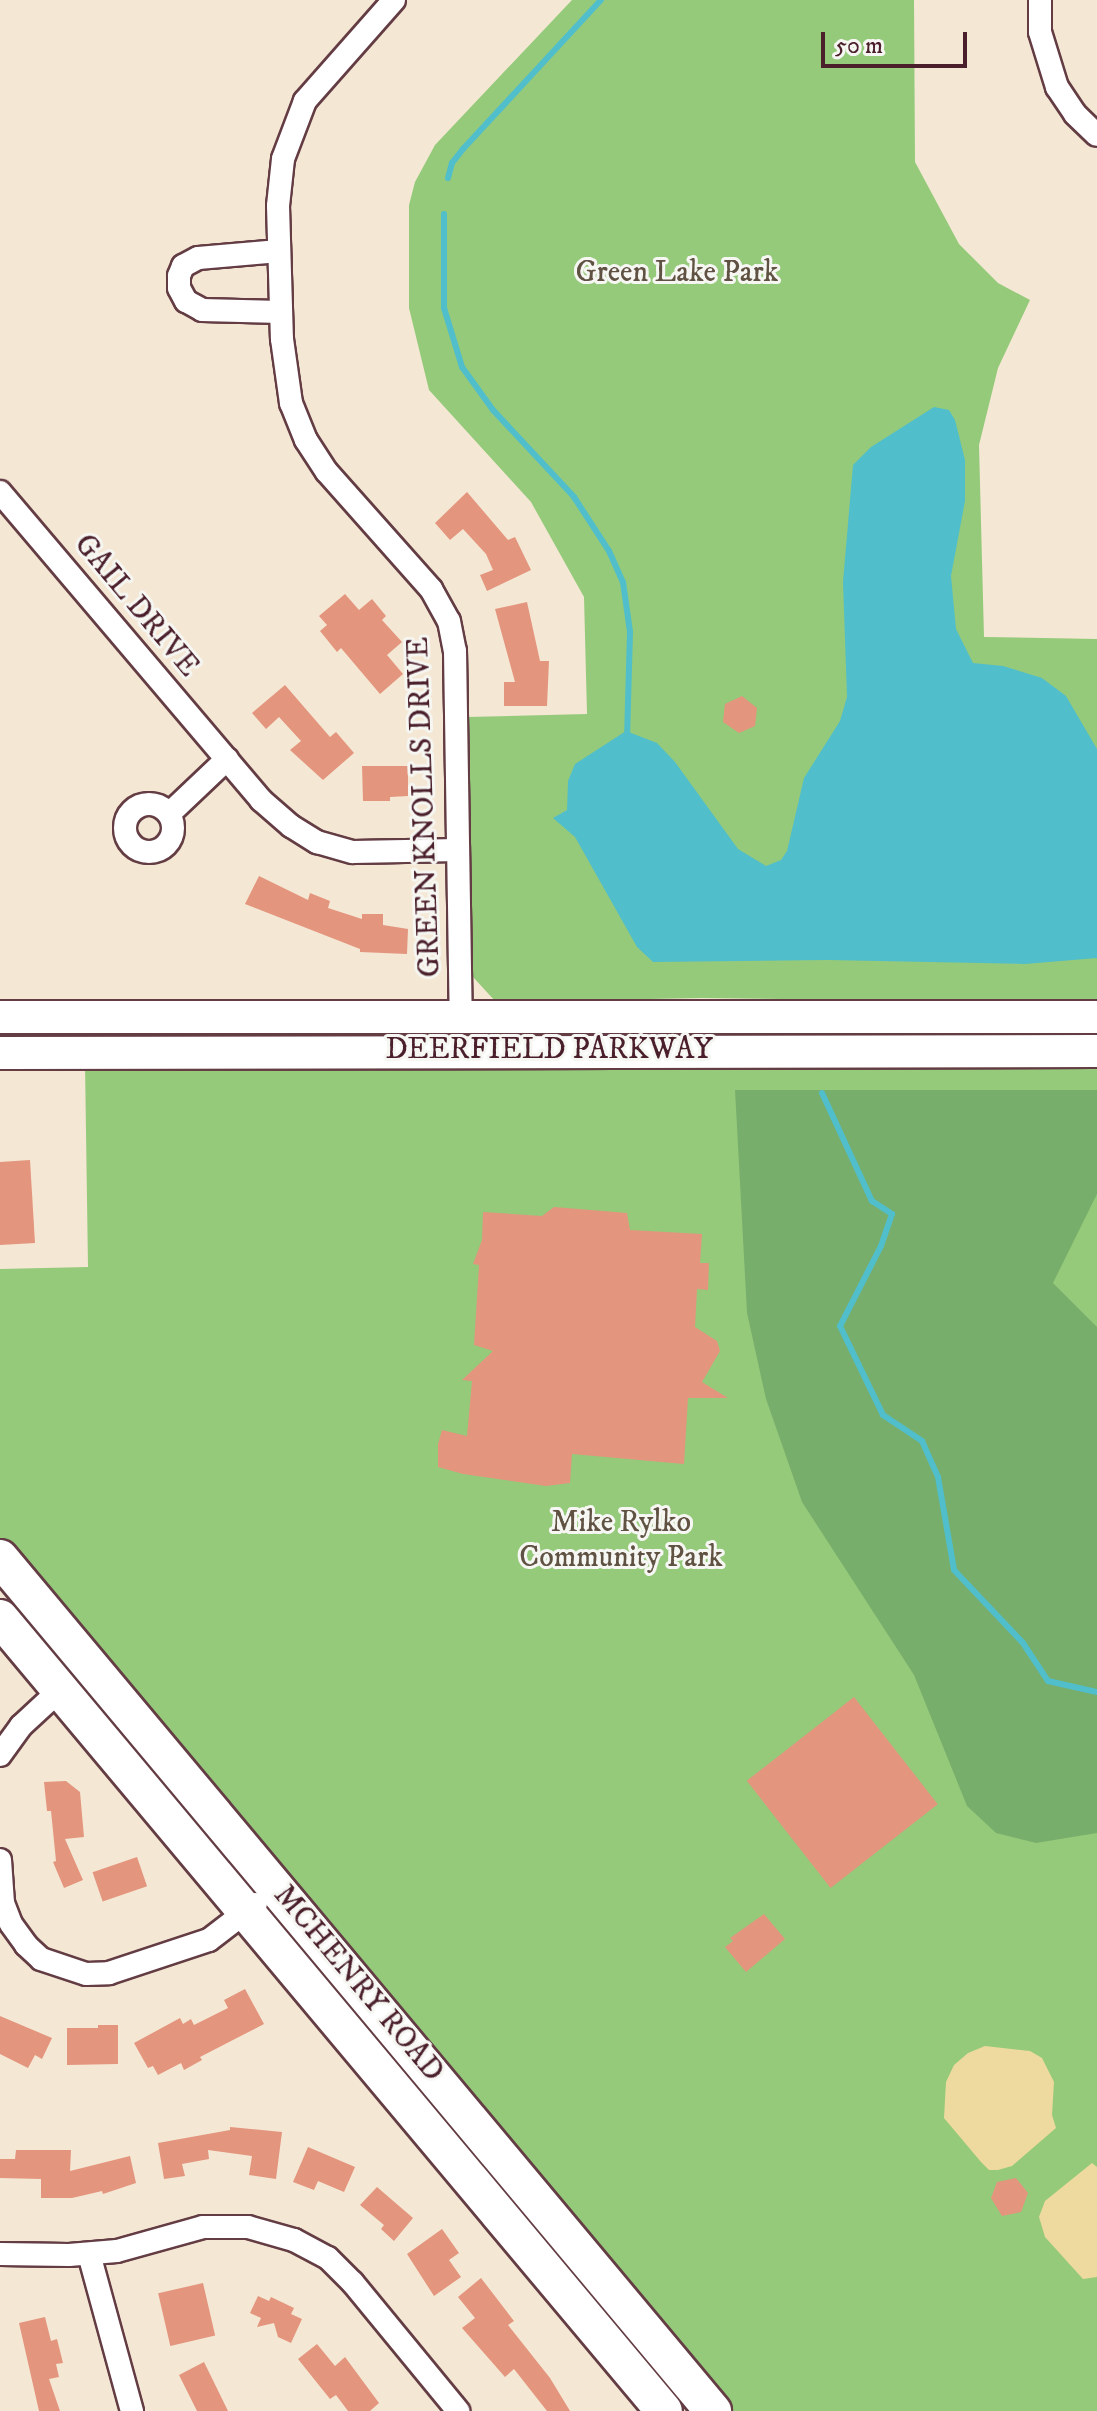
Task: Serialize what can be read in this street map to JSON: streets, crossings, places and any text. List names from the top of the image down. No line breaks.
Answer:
{"streets":{"main road":["DEERFIELD PARKWAY","MCHENRY ROAD"],"street":["GAIL DRIVE","GREEN KNOLLS DRIVE"]},"crossings":[["GAIL DRIVE","GREEN KNOLLS DRIVE"],["GREEN KNOLLS DRIVE","DEERFIELD PARKWAY"]],"parks":["Green Lake Park","Mike Rylko Community Park"],"scale_bar":"50 m"}
